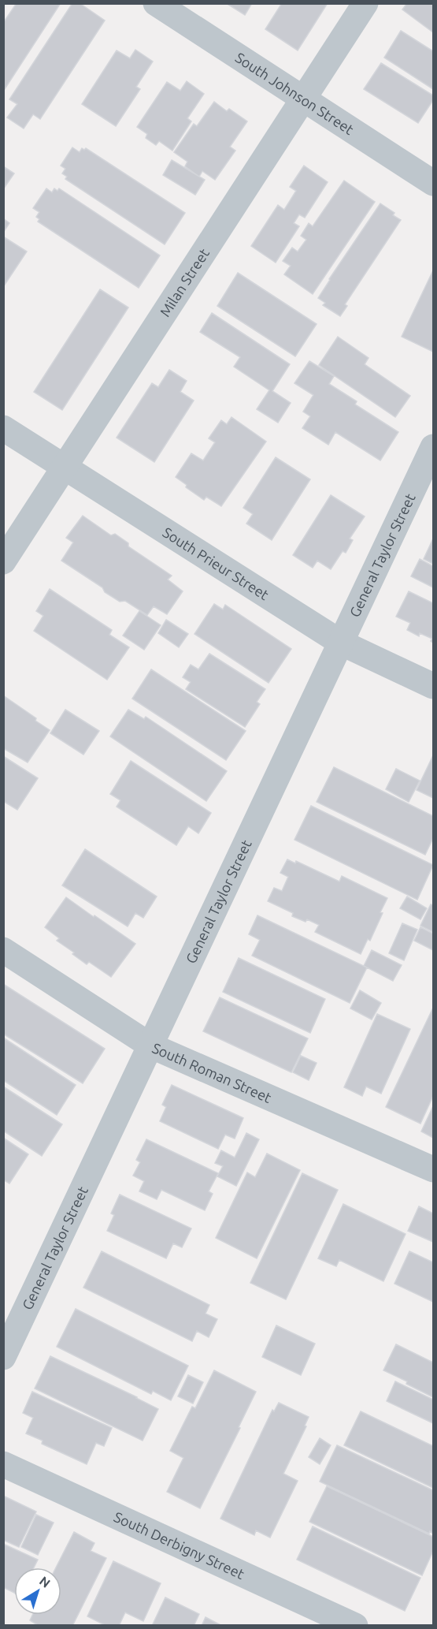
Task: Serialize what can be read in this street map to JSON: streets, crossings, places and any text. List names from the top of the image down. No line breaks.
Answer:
{"streets":{"street":["South Johnson Street","Milan Street","General Taylor Street","South Prieur Street","South Roman Street","South Derbigny Street"]},"crossings":[["South Johnson Street","Milan Street"],["Milan Street","South Prieur Street"],["General Taylor Street","South Prieur Street"],["General Taylor Street","South Roman Street"]],"north":"top right"}
